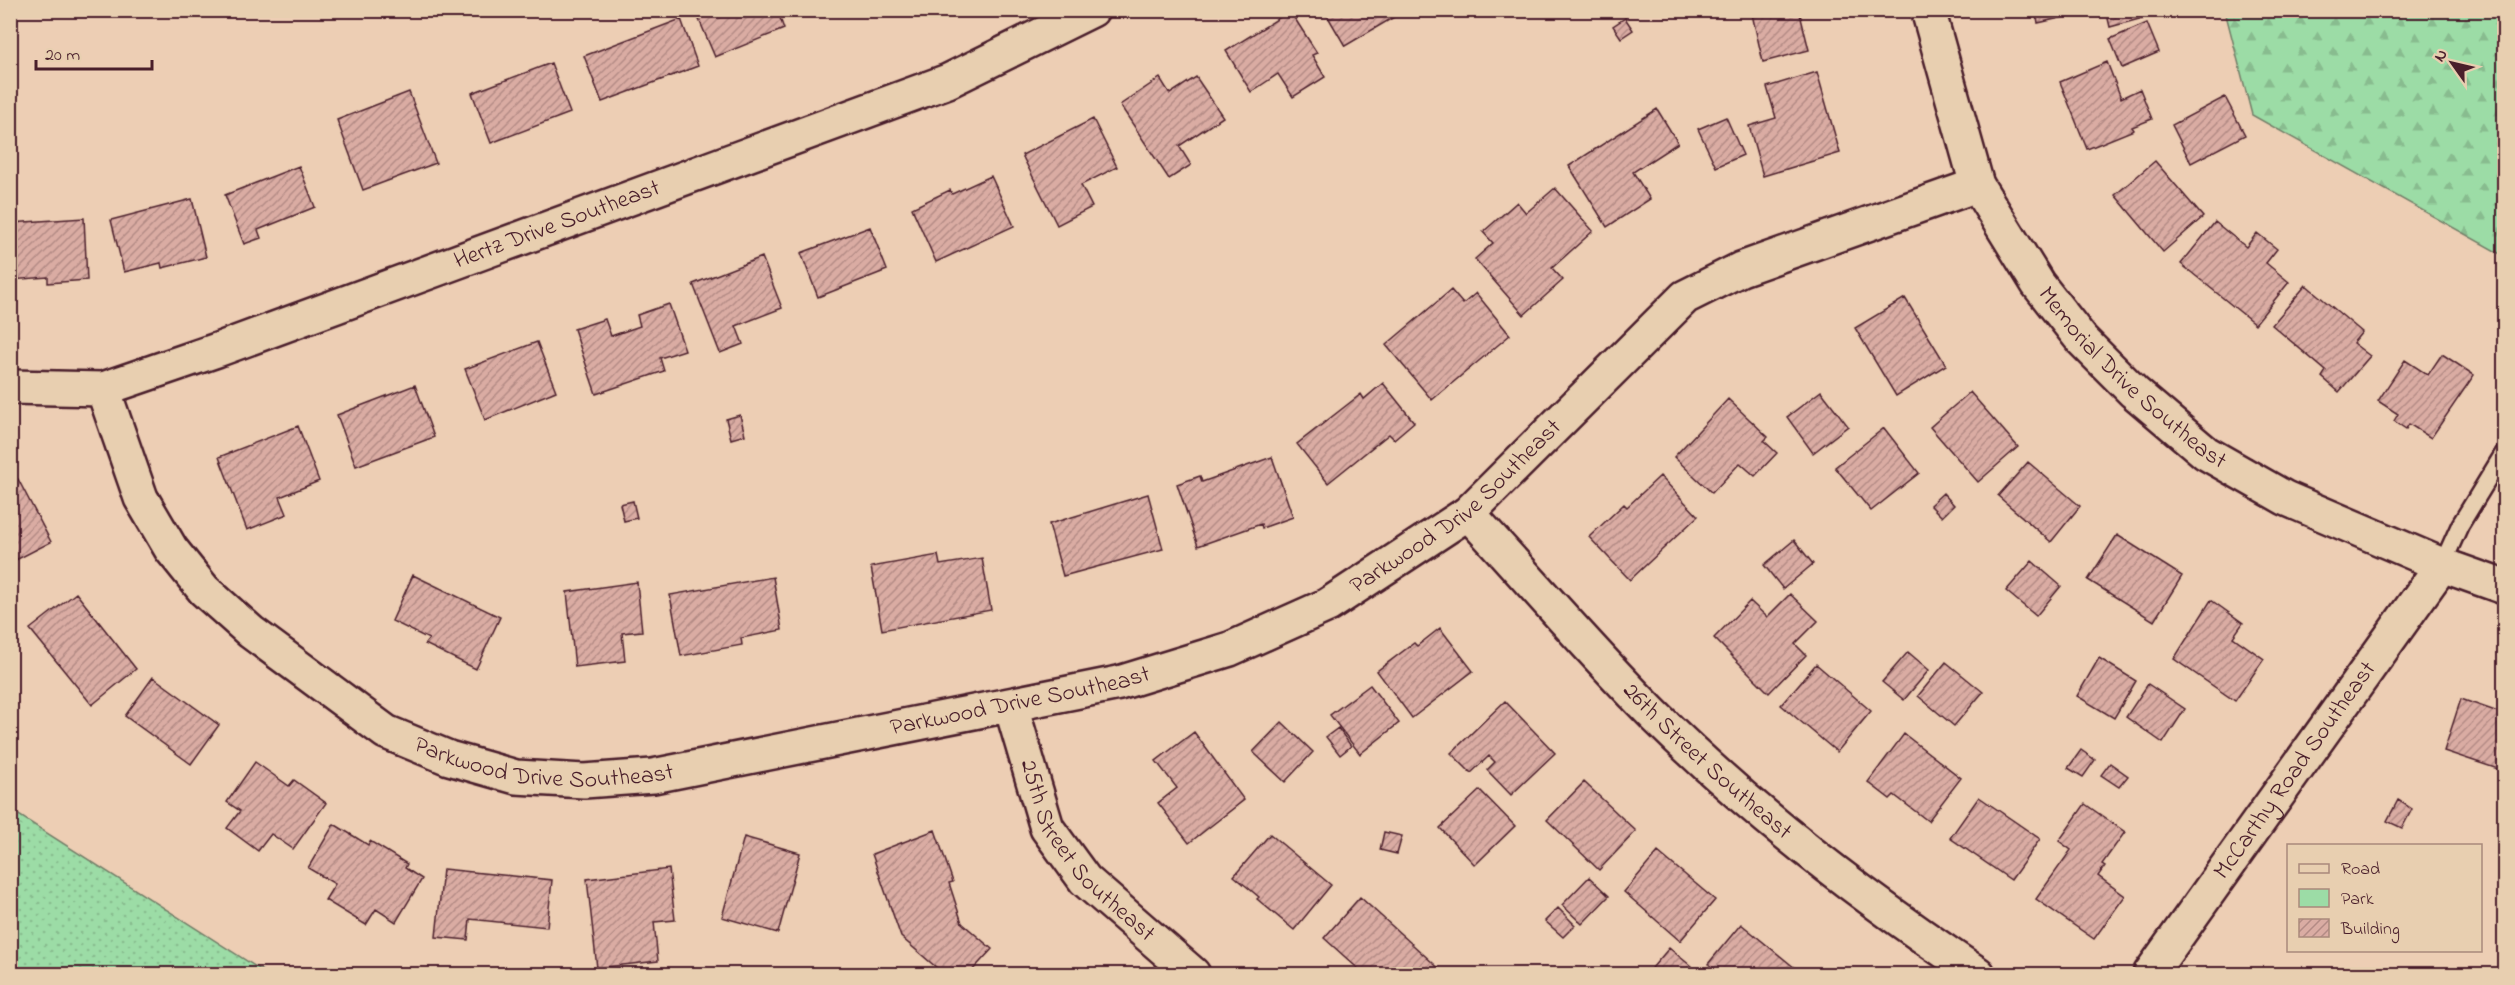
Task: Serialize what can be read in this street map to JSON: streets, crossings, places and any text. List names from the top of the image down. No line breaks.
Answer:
{"streets":{"street":["Hertz Drive Southeast","Memorial Drive Southeast","Parkwood Drive Southeast","26th Street Southeast","McCarthy Road Southeast","25th Street Southeast"]},"crossings":[["Hertz Drive Southeast","Parkwood Drive Southeast"],["Memorial Drive Southeast","Parkwood Drive Southeast"],["Memorial Drive Southeast","McCarthy Road Southeast"],["Parkwood Drive Southeast","26th Street Southeast"],["Parkwood Drive Southeast","25th Street Southeast"]],"legend":["Road","Park","Building"],"scale_bar":"20 m","north":"top left"}
